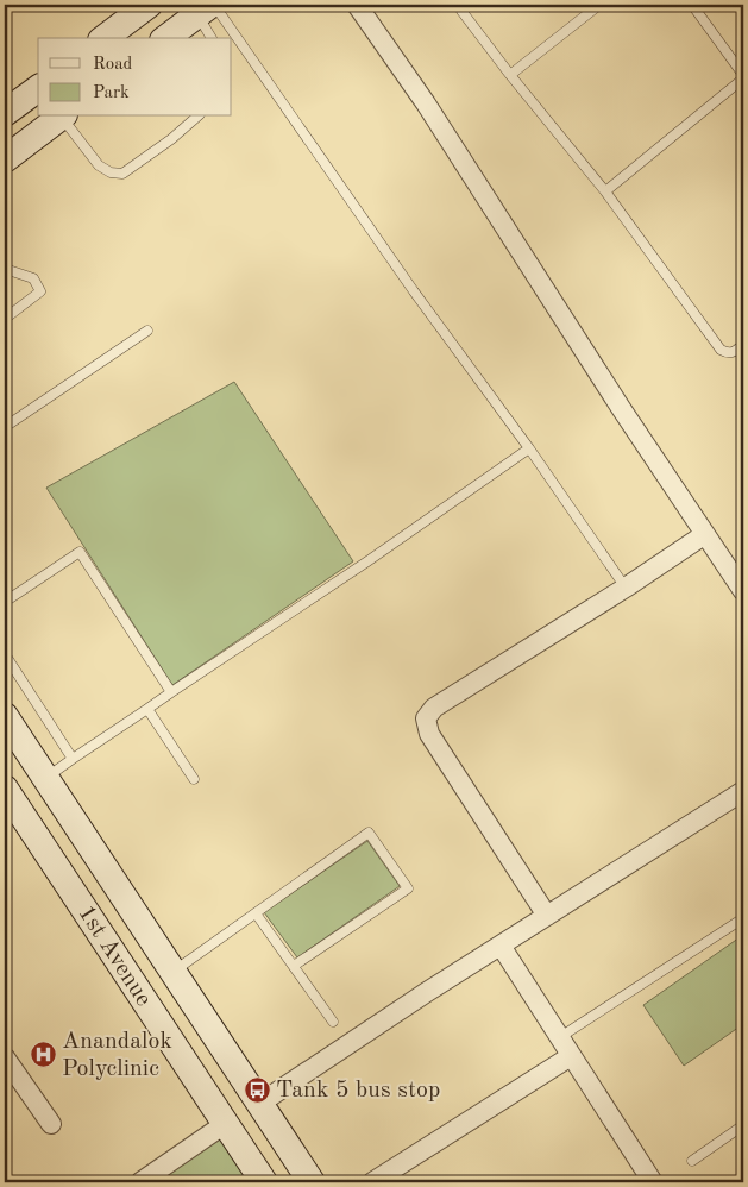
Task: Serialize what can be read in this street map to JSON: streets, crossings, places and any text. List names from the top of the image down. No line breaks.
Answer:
{"streets":{"main road":["1st Avenue"]},"places":{"hospital":["Anandalok Polyclinic"],"bus stop":["Tank 5 bus stop"]},"legend":["Road","Park"]}
